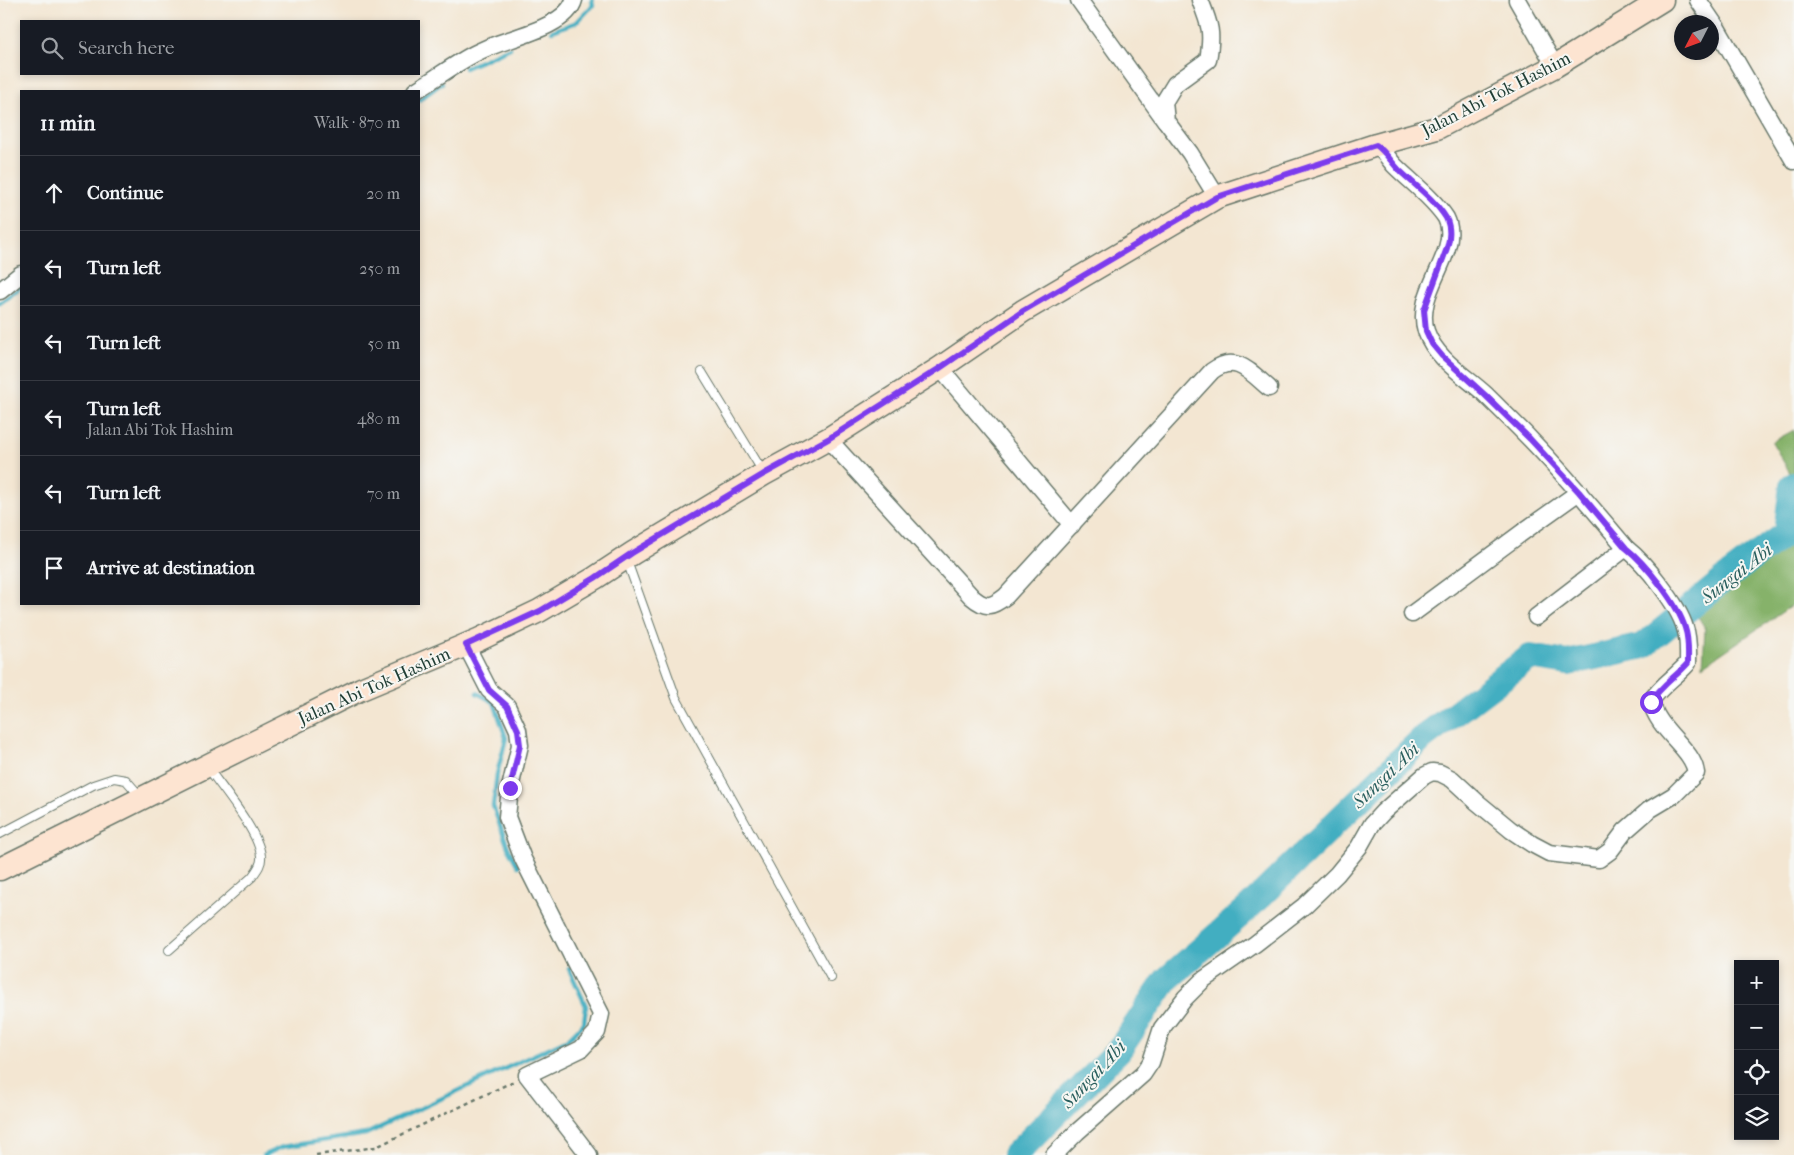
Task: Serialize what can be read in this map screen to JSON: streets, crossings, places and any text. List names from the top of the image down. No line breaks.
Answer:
{"streets":{"main road":["Jalan Abi Tok Hashim"]},"water":["Sungai Abi"],"north":"bottom left","page":{"search":"Search here","heading":["11 min","Walk · 870 m"],"list":[["Continue","20 m"],["Turn left","250 m"],["Turn left","50 m"],["Turn left","Jalan Abi Tok Hashim","480 m"],["Turn left","70 m"],"Arrive at destination"],"map_buttons":["+","−"]}}
